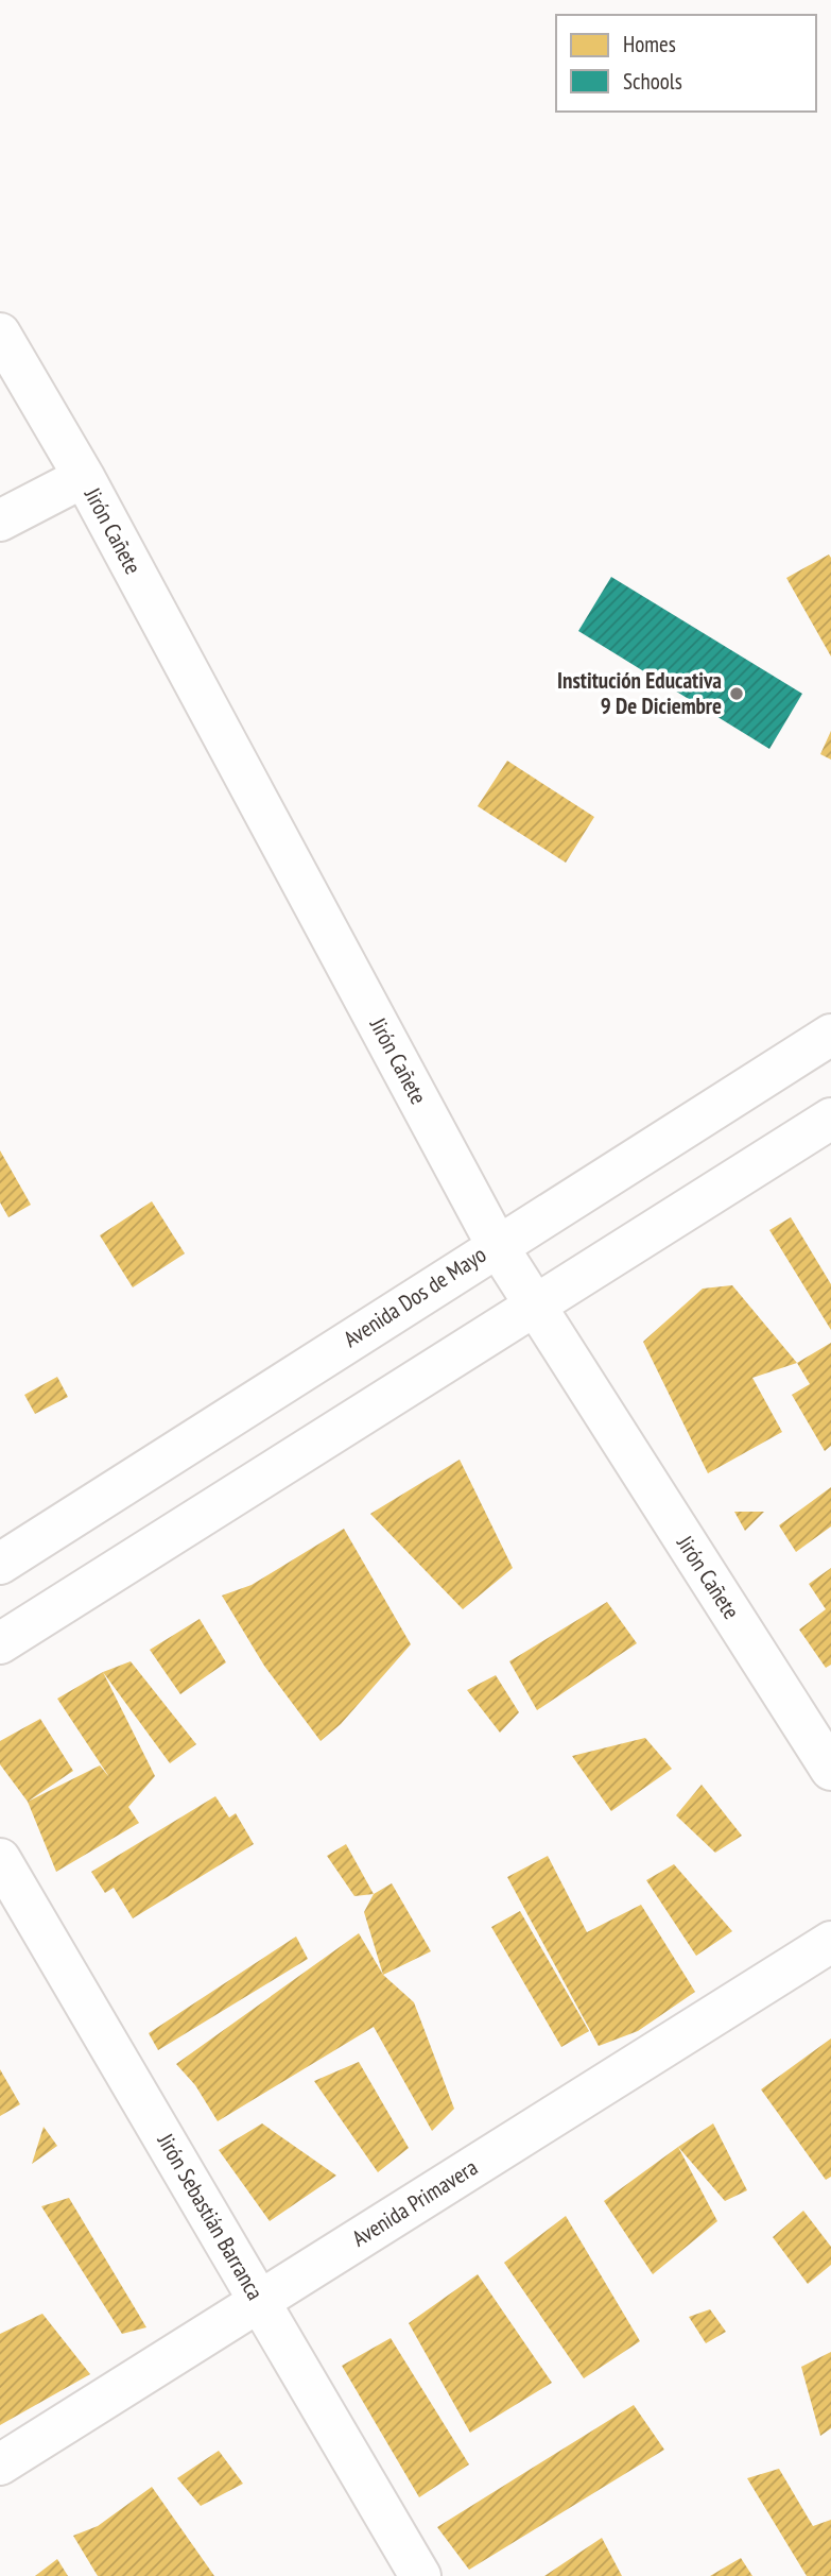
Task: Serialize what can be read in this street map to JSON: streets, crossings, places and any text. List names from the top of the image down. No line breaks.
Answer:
{"streets":{"street":["Jirón Cañete","Avenida Dos de Mayo","Avenida Primavera","Jirón Sebastián Barranca"]},"crossings":[["Jirón Cañete","Avenida Dos de Mayo"],["Avenida Primavera","Jirón Sebastián Barranca"]],"places":["Institución Educativa 9 De Diciembre"],"legend":["Homes","Schools"]}
